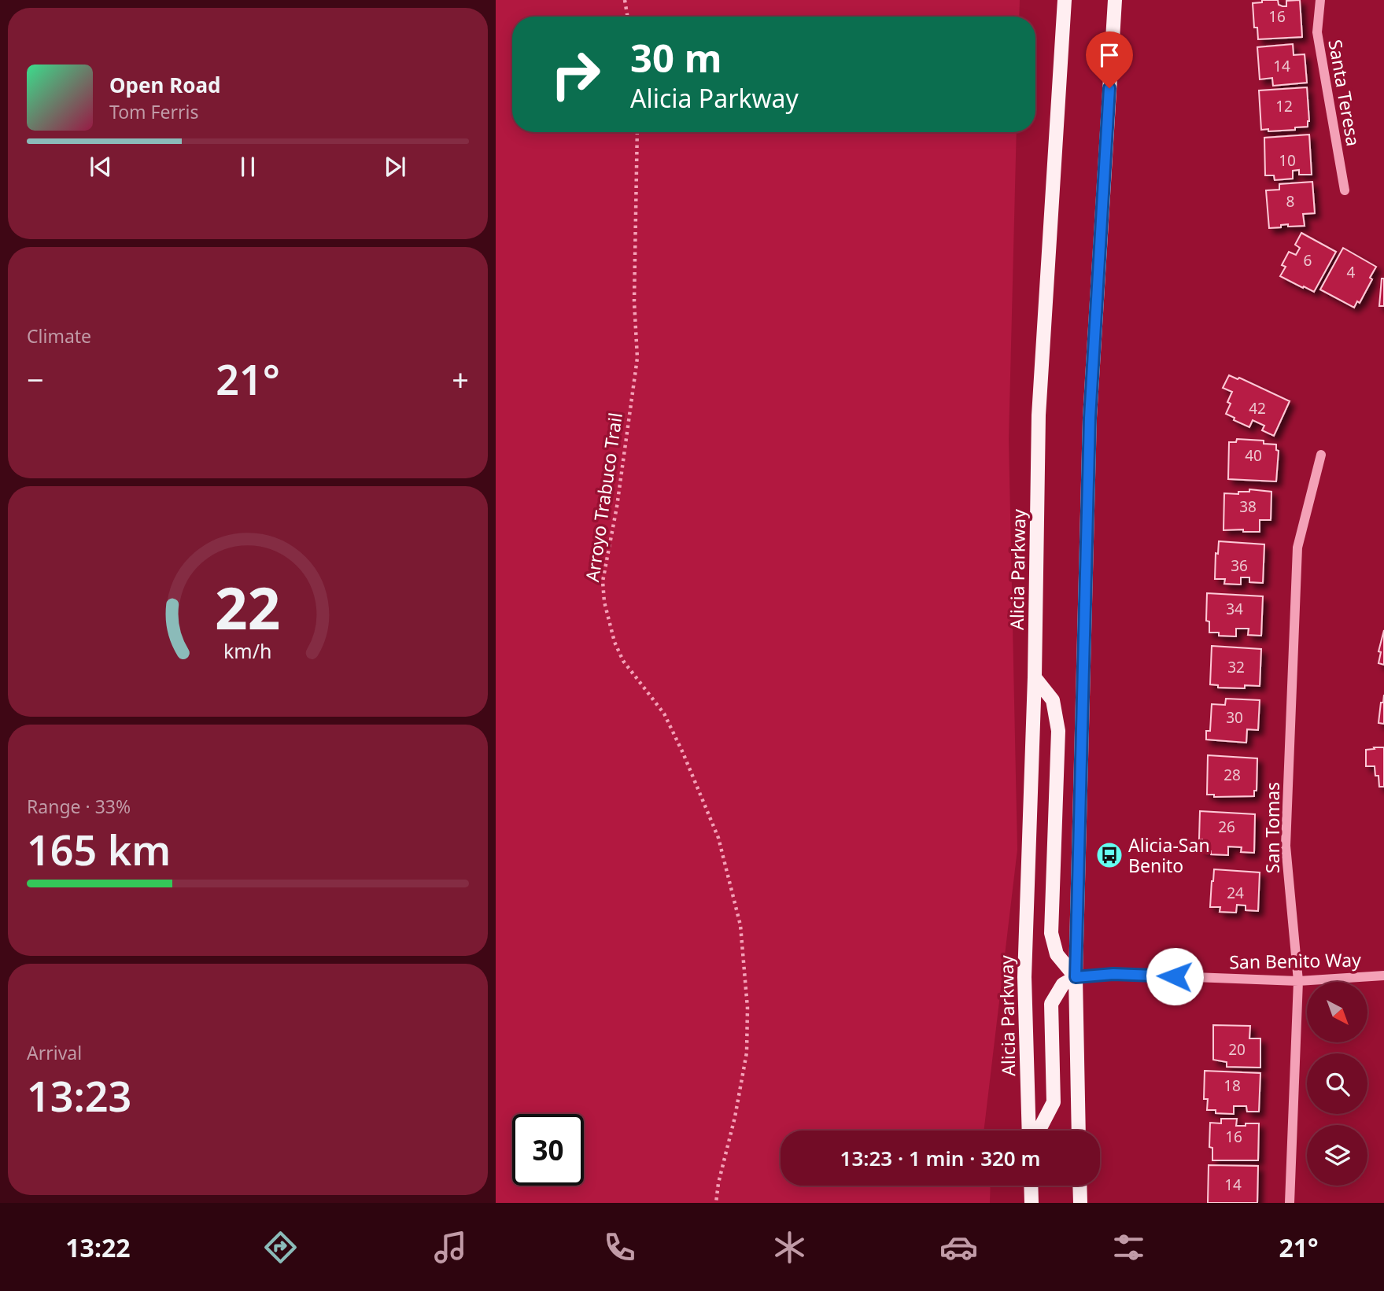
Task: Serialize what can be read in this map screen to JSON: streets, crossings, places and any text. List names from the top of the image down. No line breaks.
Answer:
{"streets":{"main road":["Alicia Parkway"],"street":["Santa Teresa","San Tomas","San Benito Way"],"path":["Arroyo Trabuco Trail"]},"crossings":[["San Tomas","San Benito Way"]],"places":{"bus stop":["Alicia-San Benito"]},"house_numbers":["16","14","12","10","8","6","4","42","40","38","36","34","32","30","28","26","24","20","18","16","14"],"north":"bottom right","page":{"turn":["30 m","Alicia Parkway"],"song":["Open Road","Tom Ferris"],"tile":["Climate",["Range · 33%","165 km"],["Arrival","13:23"]],"heat":["−","21°","+"],"limit":"30","trip":"13:23 · 1 min · 320 m","tabs":["13:22","21°"],"gauge":["22","km/h"]}}
